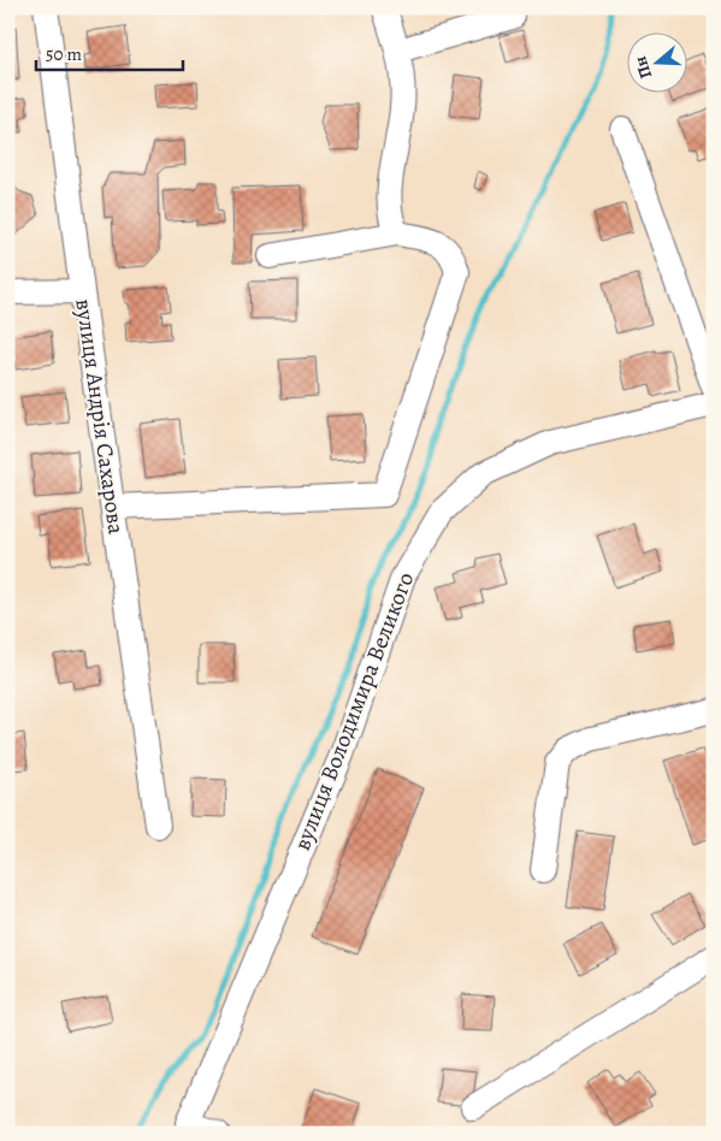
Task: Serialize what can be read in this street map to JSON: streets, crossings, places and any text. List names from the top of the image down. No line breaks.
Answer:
{"streets":{"street":["вулиця Андрія Сахарова","вулиця Володимира Великого"]},"scale_bar":"50 m","north":"left"}
